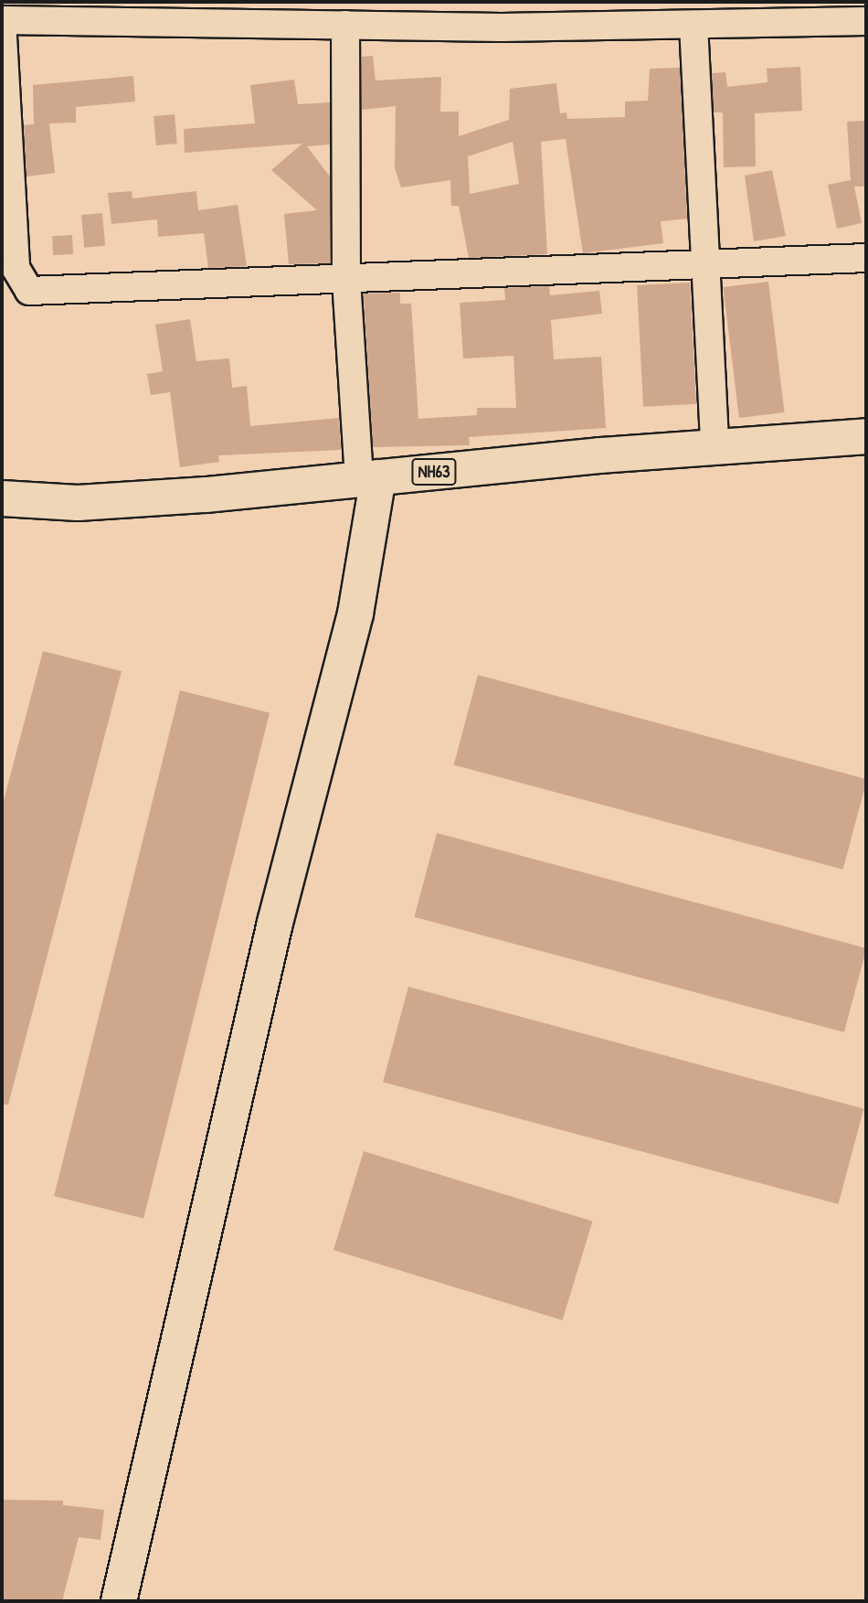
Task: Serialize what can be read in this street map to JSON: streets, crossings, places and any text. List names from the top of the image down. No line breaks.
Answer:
{"streets":{"main road":["NH63"]}}
